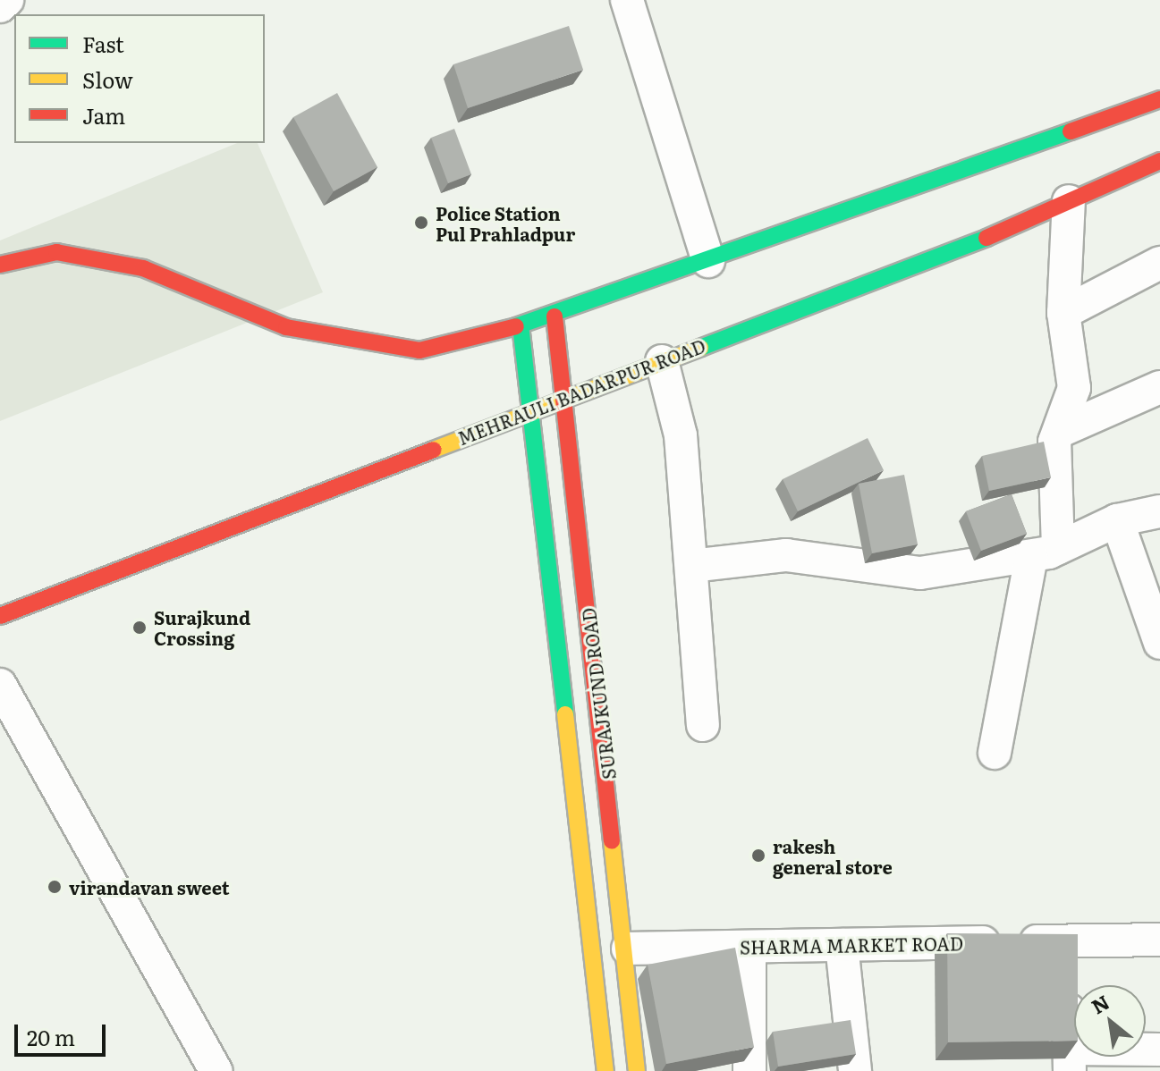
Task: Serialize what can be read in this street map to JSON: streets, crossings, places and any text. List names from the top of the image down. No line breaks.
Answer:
{"streets":{"main road":["MEHRAULI BADARPUR ROAD","SURAJKUND ROAD"],"street":["SHARMA MARKET ROAD"]},"crossings":[["MEHRAULI BADARPUR ROAD","SURAJKUND ROAD"],["SURAJKUND ROAD","SHARMA MARKET ROAD"]],"places":["Police Station Pul Prahladpur","Surajkund Crossing","rakesh general store","virandavan sweet"],"legend":["Fast","Slow","Jam"],"scale_bar":"20 m","north":"top left"}
